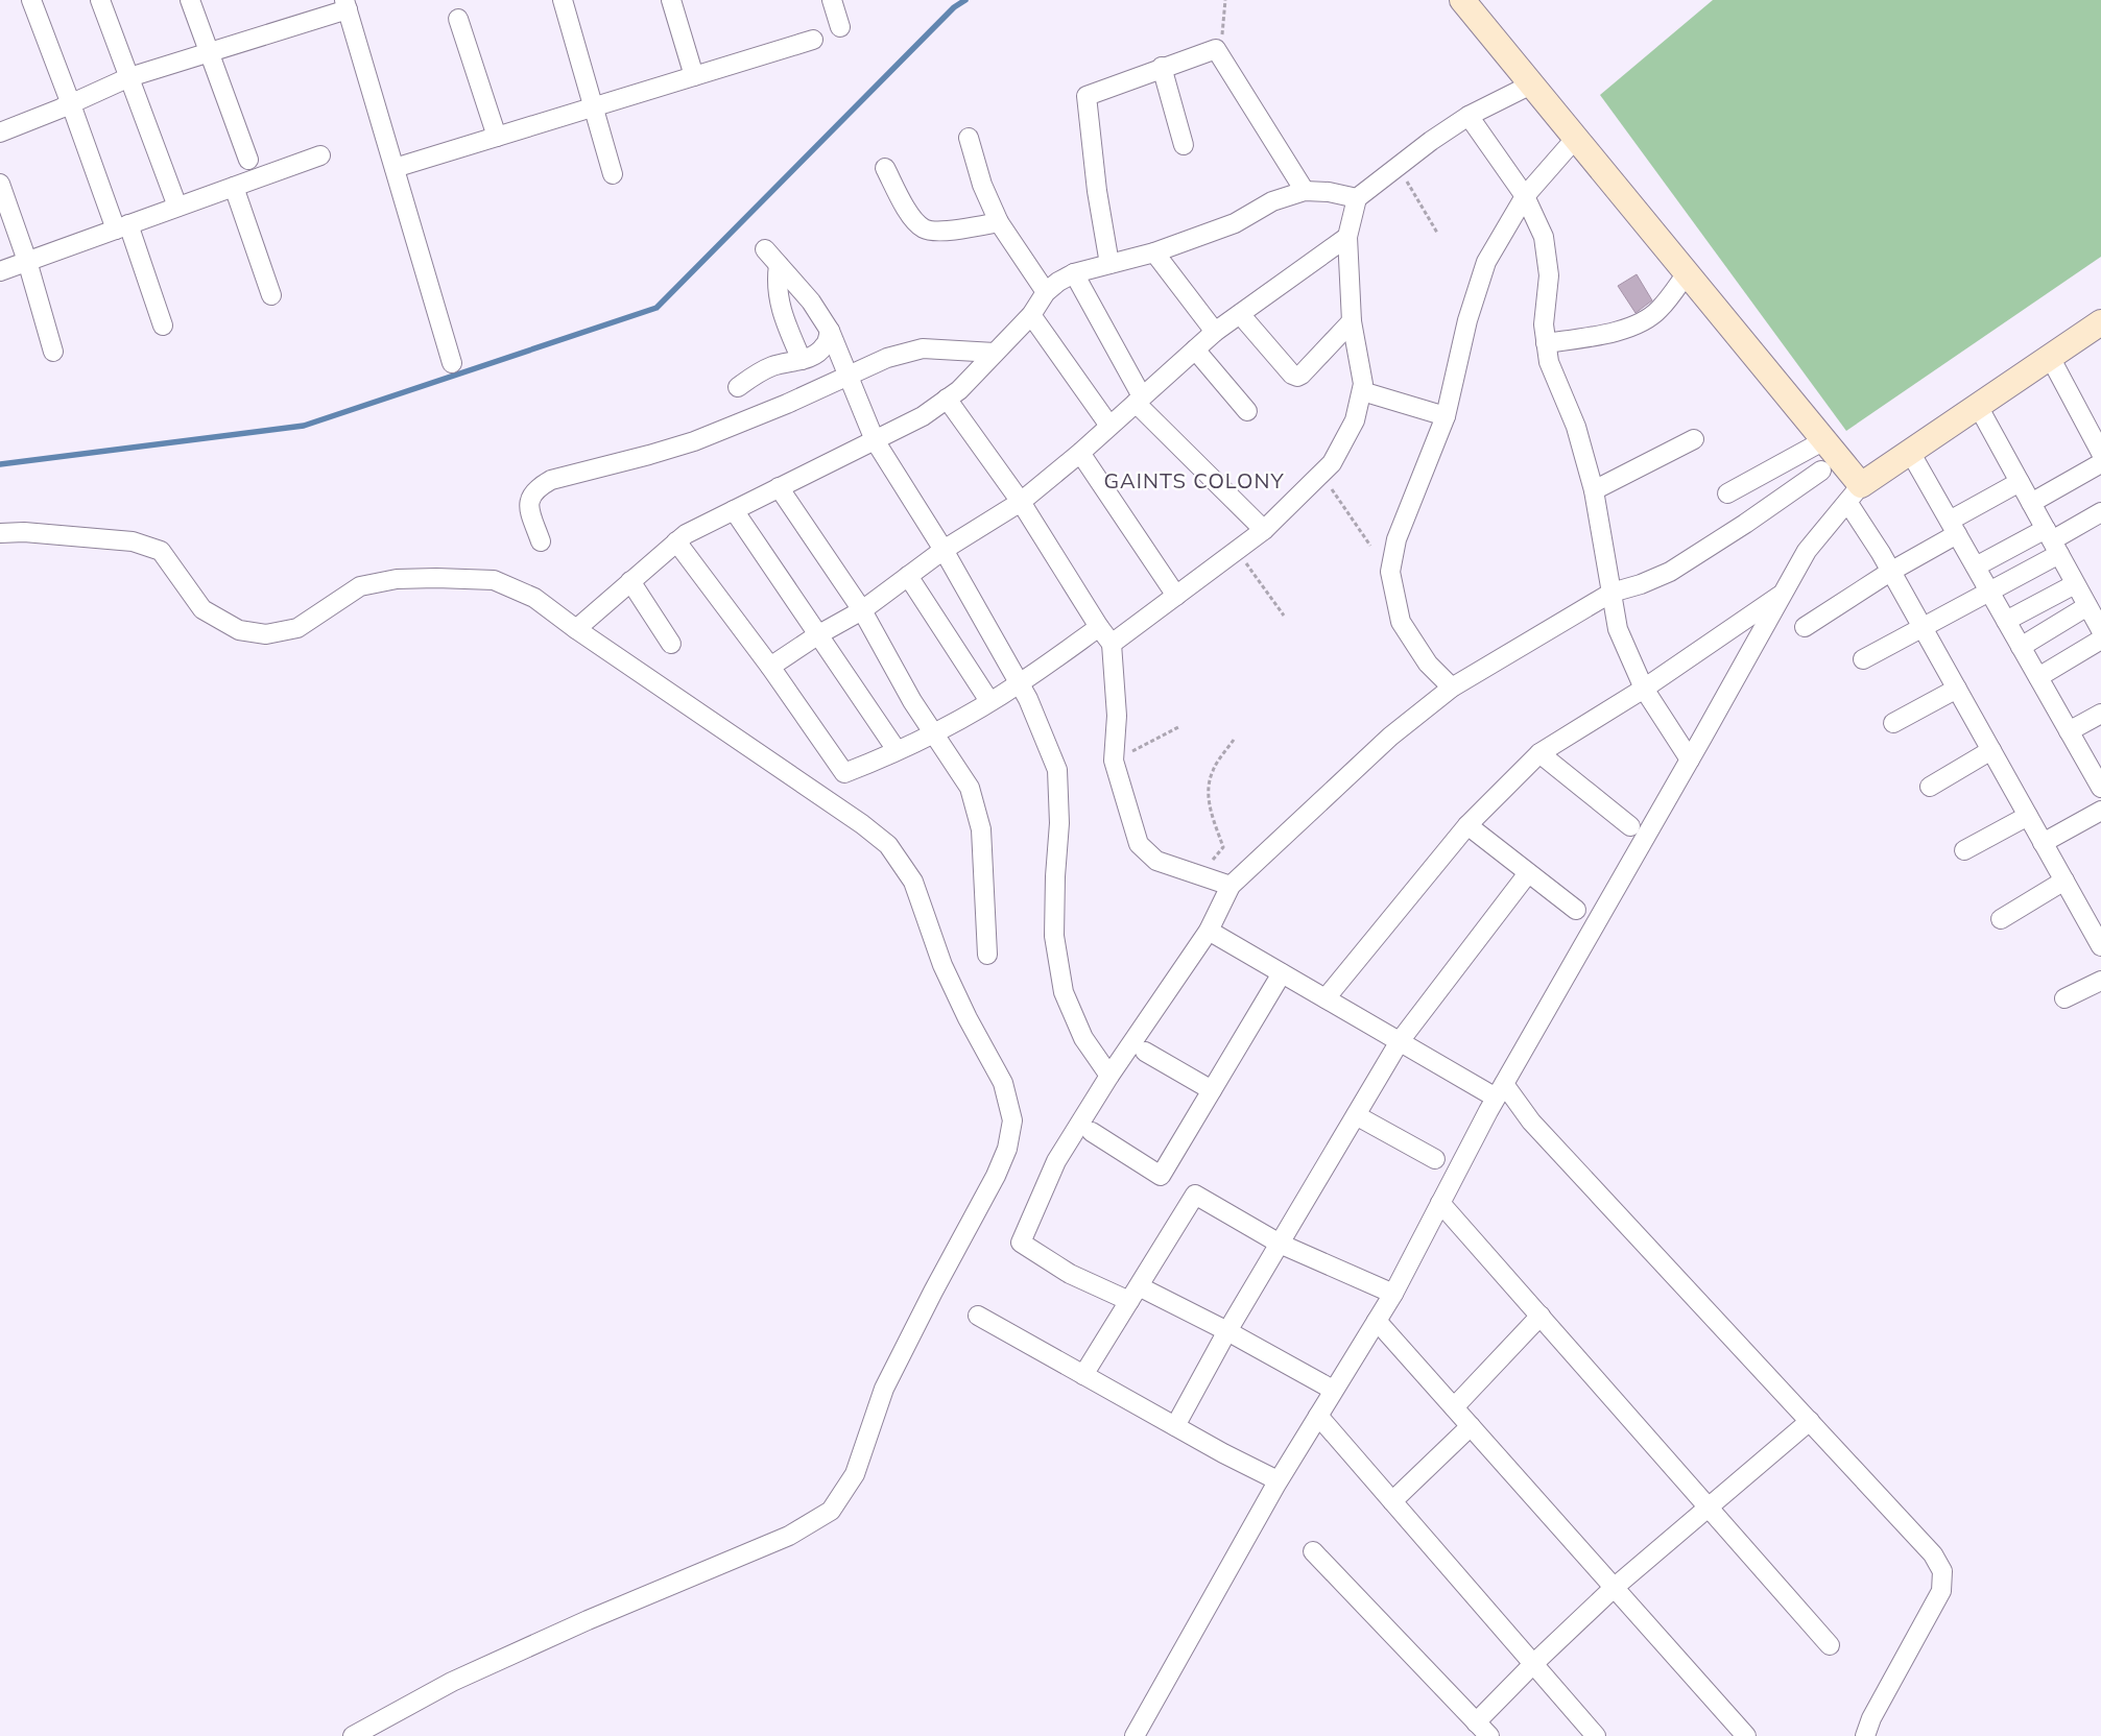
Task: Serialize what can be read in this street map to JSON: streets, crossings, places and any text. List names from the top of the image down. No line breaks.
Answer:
{"districts":["GAINTS COLONY"]}
